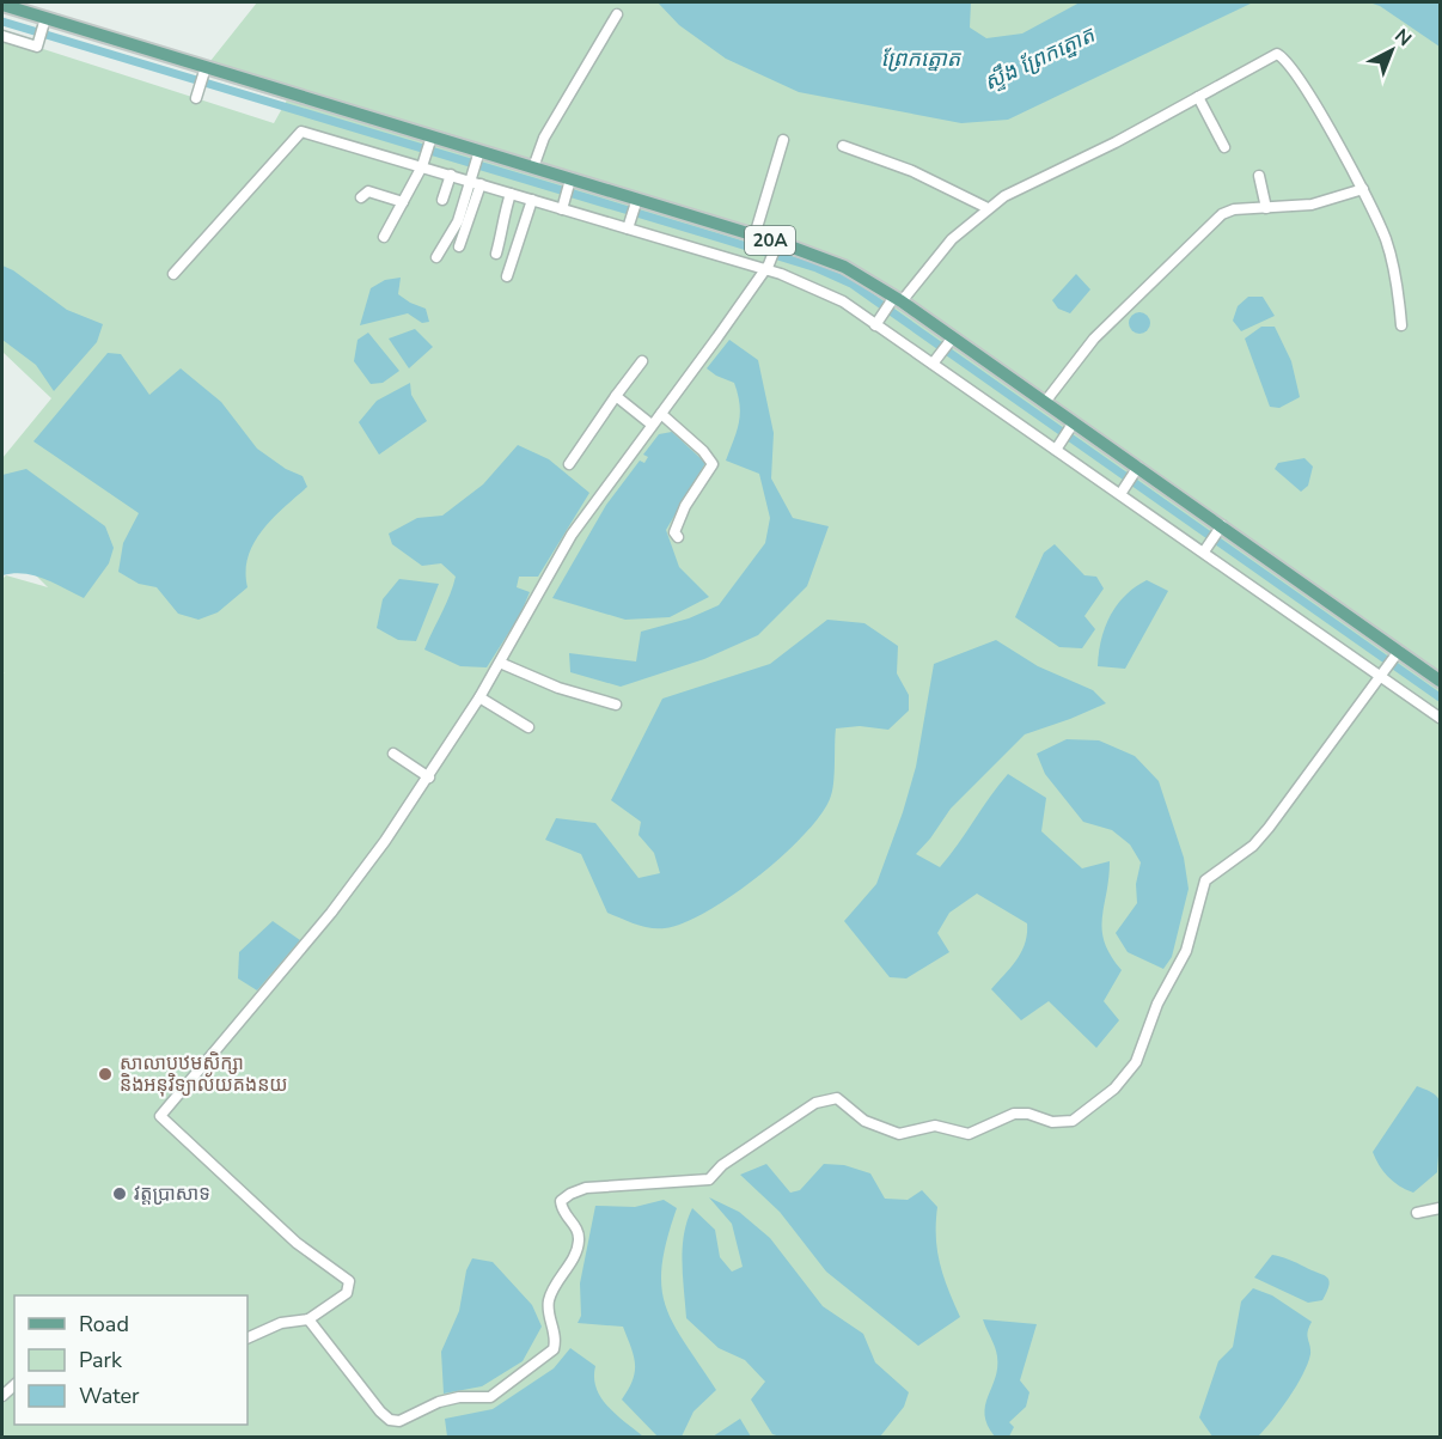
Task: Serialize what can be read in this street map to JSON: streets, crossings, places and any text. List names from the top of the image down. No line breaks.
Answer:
{"streets":{"main road":["20A"]},"water":["ព្រែកត្នោត","ស្ទឹង ព្រែកត្នោត"],"places":["សាលាបឋមសិក្សា និងអនុវិទ្យាល័យគងនយ","វត្តប្រាសាទ"],"legend":["Road","Park","Water"],"north":"top right"}
